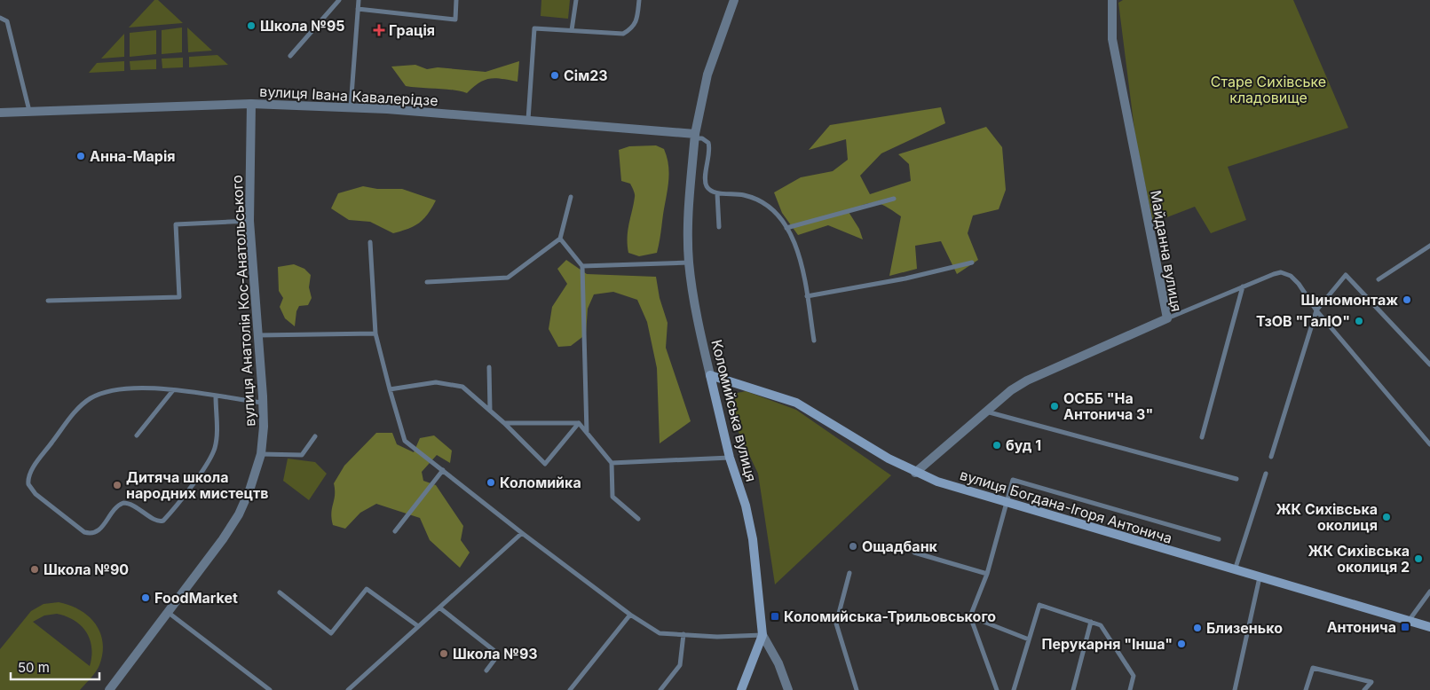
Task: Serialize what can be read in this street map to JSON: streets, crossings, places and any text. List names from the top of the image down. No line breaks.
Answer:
{"streets":{"main road":["Коломийська вулиця","вулиця Богдана-Ігоря Антонича"],"street":["вулиця Івана Кавалерідзе","Майданна вулиця","вулиця Анатолія Кос-Анатольського"]},"crossings":[["вулиця Івана Кавалерідзе","вулиця Анатолія Кос-Анатольського"],["вулиця Івана Кавалерідзе","Коломийська вулиця"],["Майданна вулиця","вулиця Богдана-Ігоря Антонича"],["Коломийська вулиця","вулиця Богдана-Ігоря Антонича"]],"parks":["Старе Сихівське кладовище"],"places":{"other":["Школа №95","Сім23","Анна-Марія","Шиномонтаж","ТзОВ \"ГалІО\"","ОСББ \"На Антонича 3\"","буд 1","Коломийка","Дитяча школа народних мистецтв","ЖК Сихівська околиця","Ощадбанк","ЖК Сихівська околиця 2","Школа №90","FoodMarket","Близенько","Перукарня \"Інша\"","Школа №93"],"health":["Грація"],"transit":["Коломийська-Трильовського","Антонича"]},"scale_bar":"50 m"}
